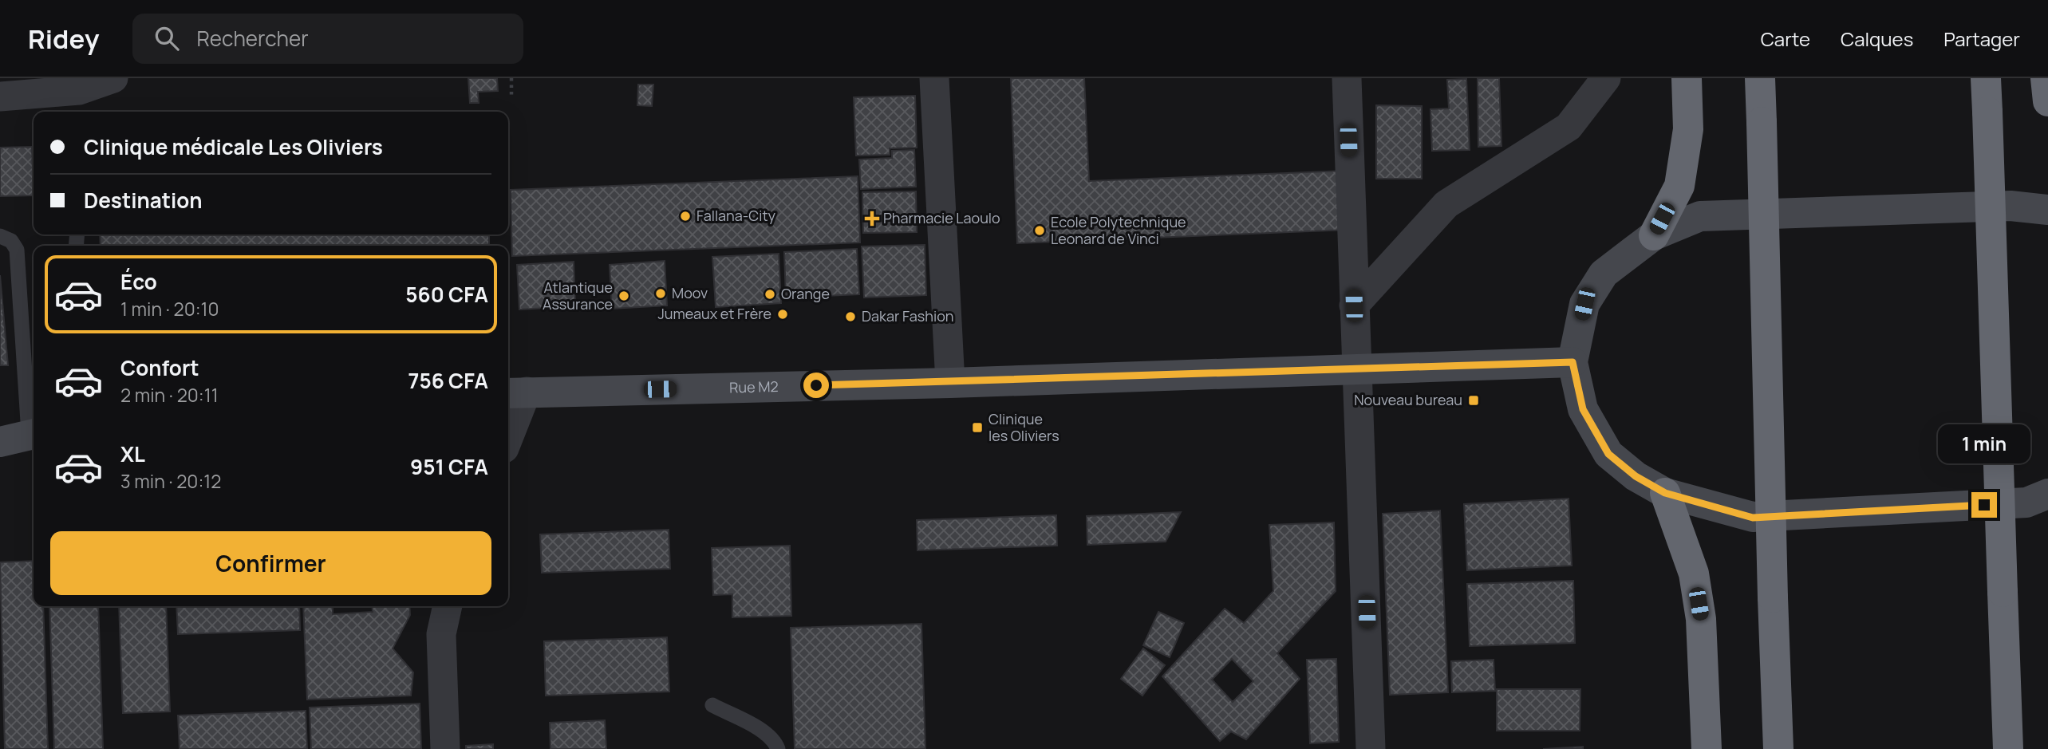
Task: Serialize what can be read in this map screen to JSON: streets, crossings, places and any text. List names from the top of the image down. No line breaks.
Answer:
{"streets":{"main road":["Rue M2"]},"places":{"other":["Fallana-City","Ecole Polytechnique Leonard de Vinci","Moov","Orange","Atlantique Assurance","Jumeaux et Frère","Dakar Fashion"],"health":["Pharmacie Laoulo"],"transit":["Nouveau bureau","Clinique les Oliviers"]},"page":{"header":"Ridey","search":"Rechercher","nav":["Carte","Calques","Partager"],"banner":["Clinique médicale Les Oliviers","Destination"],"list":[{"name":"Éco","note":"1 min · 20:10","value":"560 CFA"},{"name":"Confort","note":"2 min · 20:11","value":"756 CFA"},{"name":"XL","note":"3 min · 20:12","value":"951 CFA"}],"bubble":"1 min","buttons":"Confirmer"}}
